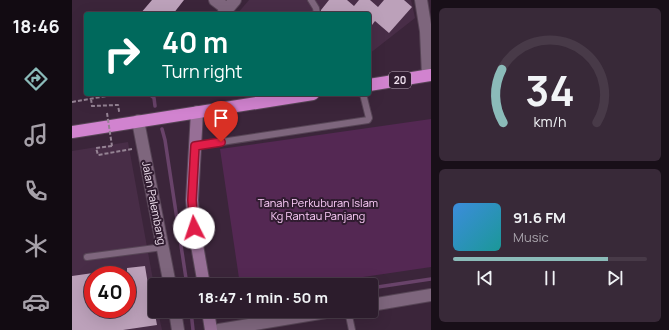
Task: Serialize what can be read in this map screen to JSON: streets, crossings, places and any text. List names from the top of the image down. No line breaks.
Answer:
{"streets":{"highway":["20"],"street":["Jalan Palembang"]},"parks":["Tanah Perkuburan Islam Kg Rantau Panjang"],"page":{"tabs":"18:46","turn":["40 m","Turn right"],"song":["91.6 FM","Music"],"limit":"40","trip":"18:47 · 1 min · 50 m","gauge":["34","km/h"]}}
